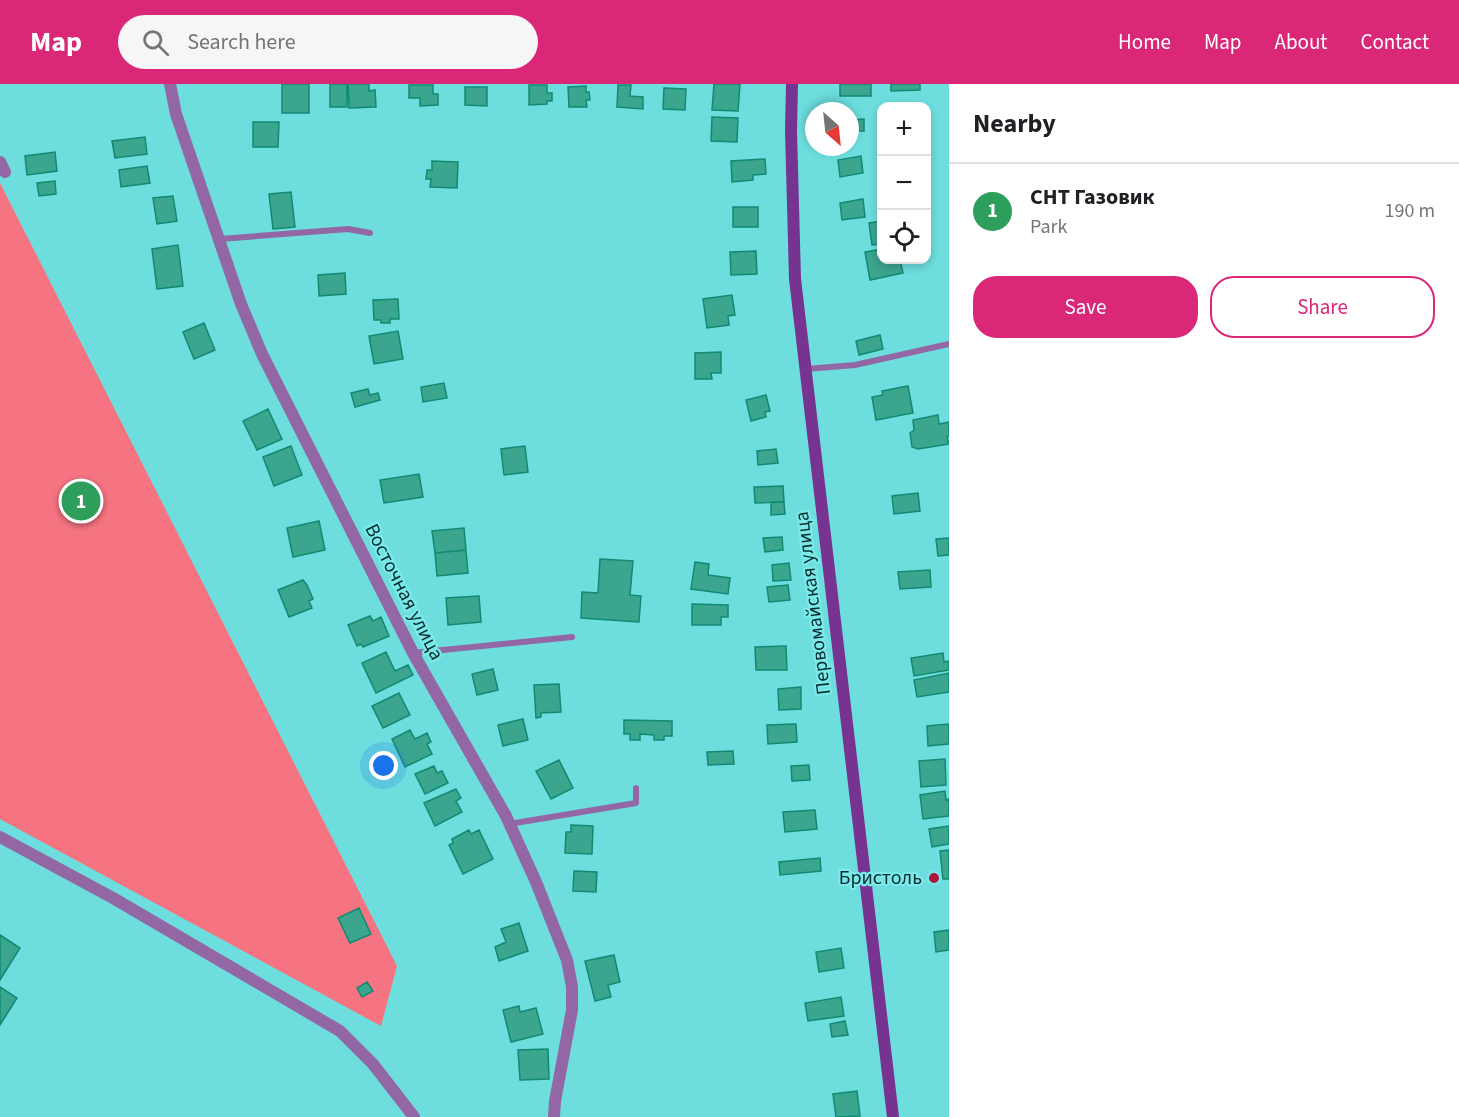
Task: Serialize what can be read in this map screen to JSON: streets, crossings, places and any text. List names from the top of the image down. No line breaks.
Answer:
{"streets":{"main road":["Первомайская улица"],"street":["Восточная улица"]},"places":["Бристоль"],"north":"bottom right","page":{"header":"Map","search":"Search here","nav":["Home","Map","About","Contact"],"heading":"Nearby","map_buttons":["+","−"],"list":[{"mark":"1","name":"СНТ Газовик","note":"Park","value":"190 m"}],"buttons":["Save","Share"],"pins":"1"}}
